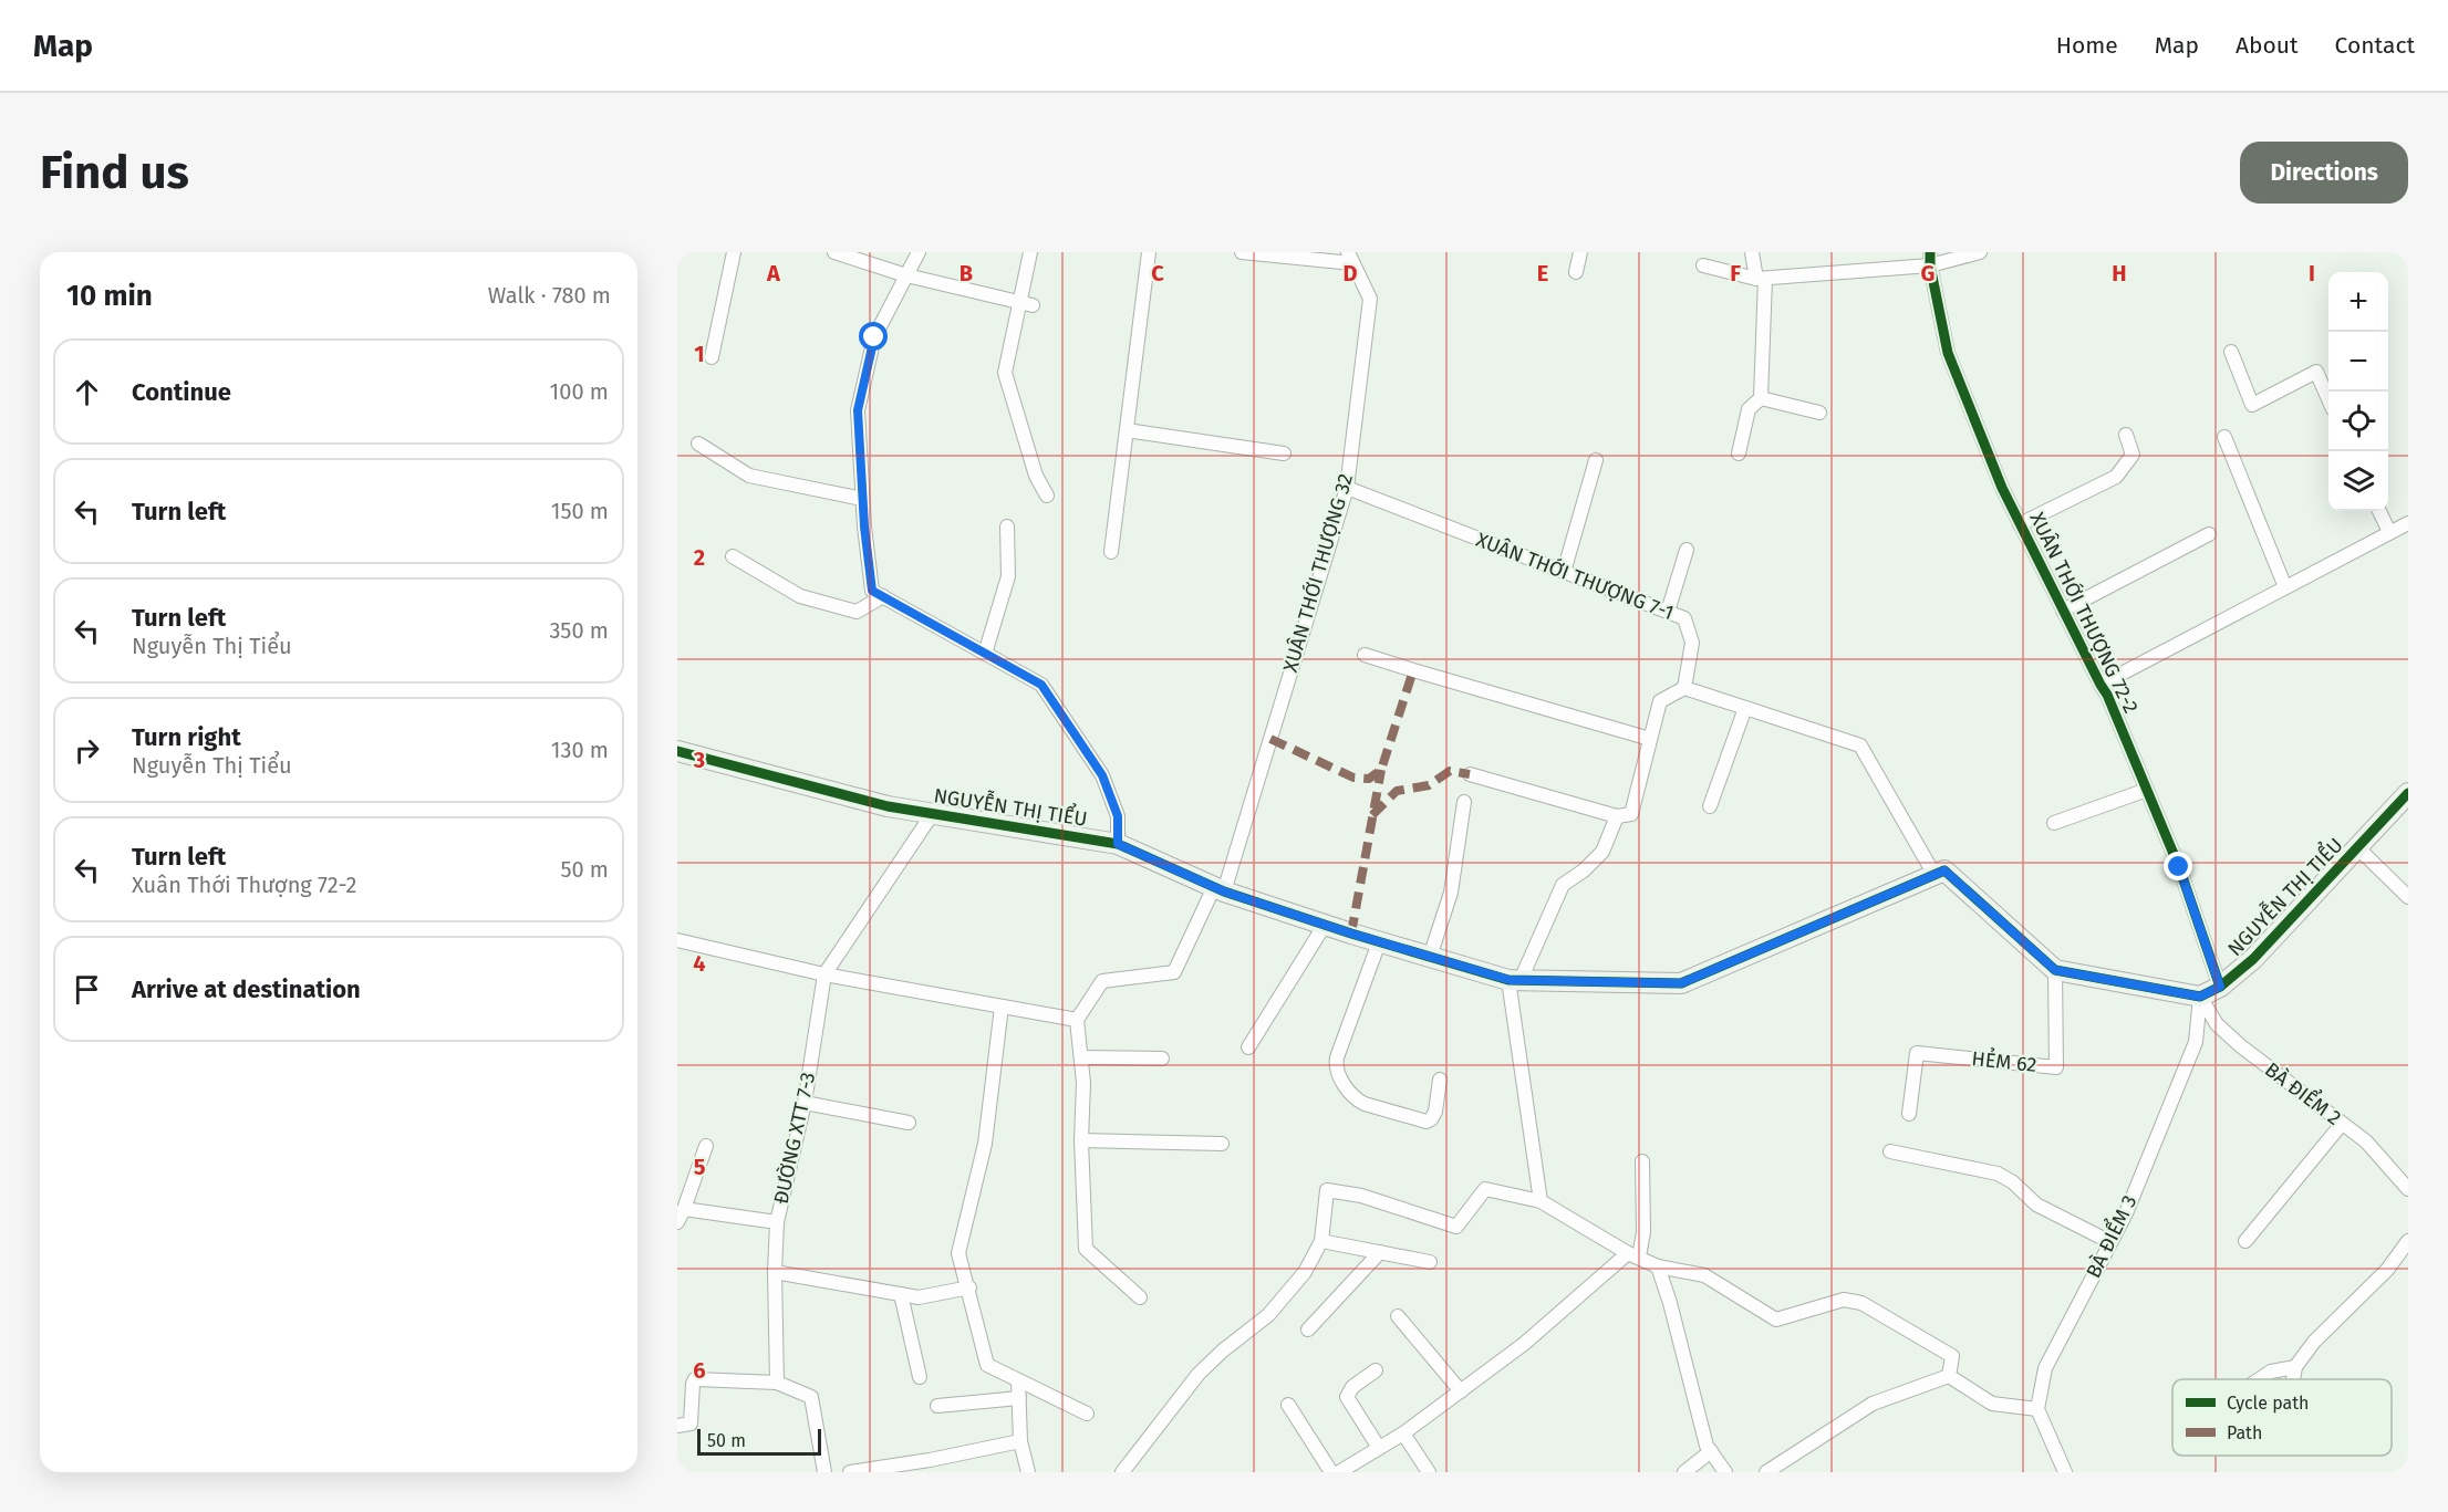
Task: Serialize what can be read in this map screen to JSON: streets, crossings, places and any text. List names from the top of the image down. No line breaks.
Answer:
{"streets":{"street":["XUÂN THỚI THƯỢNG 32","XUÂN THỚI THƯỢNG 7-1","XUÂN THỚI THƯỢNG 72-2","NGUYỄN THỊ TIỂU","HẺM 62","BÀ ĐIỂM 2","ĐƯỜNG XTT 7-3","BÀ ĐIỂM 3"]},"crossings":[["XUÂN THỚI THƯỢNG 32","XUÂN THỚI THƯỢNG 7-1"],["XUÂN THỚI THƯỢNG 32","NGUYỄN THỊ TIỂU"],["XUÂN THỚI THƯỢNG 72-2","NGUYỄN THỊ TIỂU"],["NGUYỄN THỊ TIỂU","BÀ ĐIỂM 2"],["NGUYỄN THỊ TIỂU","ĐƯỜNG XTT 7-3"],["NGUYỄN THỊ TIỂU","BÀ ĐIỂM 3"],["BÀ ĐIỂM 2","BÀ ĐIỂM 3"]],"legend":["Cycle path","Path"],"scale_bar":"50 m","page":{"header":"Map","nav":["Home","Map","About","Contact"],"buttons":"Directions","title":"Find us","heading":["10 min","Walk · 780 m"],"map_buttons":["+","−"],"list":[["Continue","100 m"],["Turn left","150 m"],["Turn left","Nguyễn Thị Tiểu","350 m"],["Turn right","Nguyễn Thị Tiểu","130 m"],["Turn left","Xuân Thới Thượng 72-2","50 m"],"Arrive at destination"],"scale":"50 m"},"grid":{"columns":["A","B","C","D","E","F","G","H","I"],"rows":["1","2","3","4","5","6"]}}
